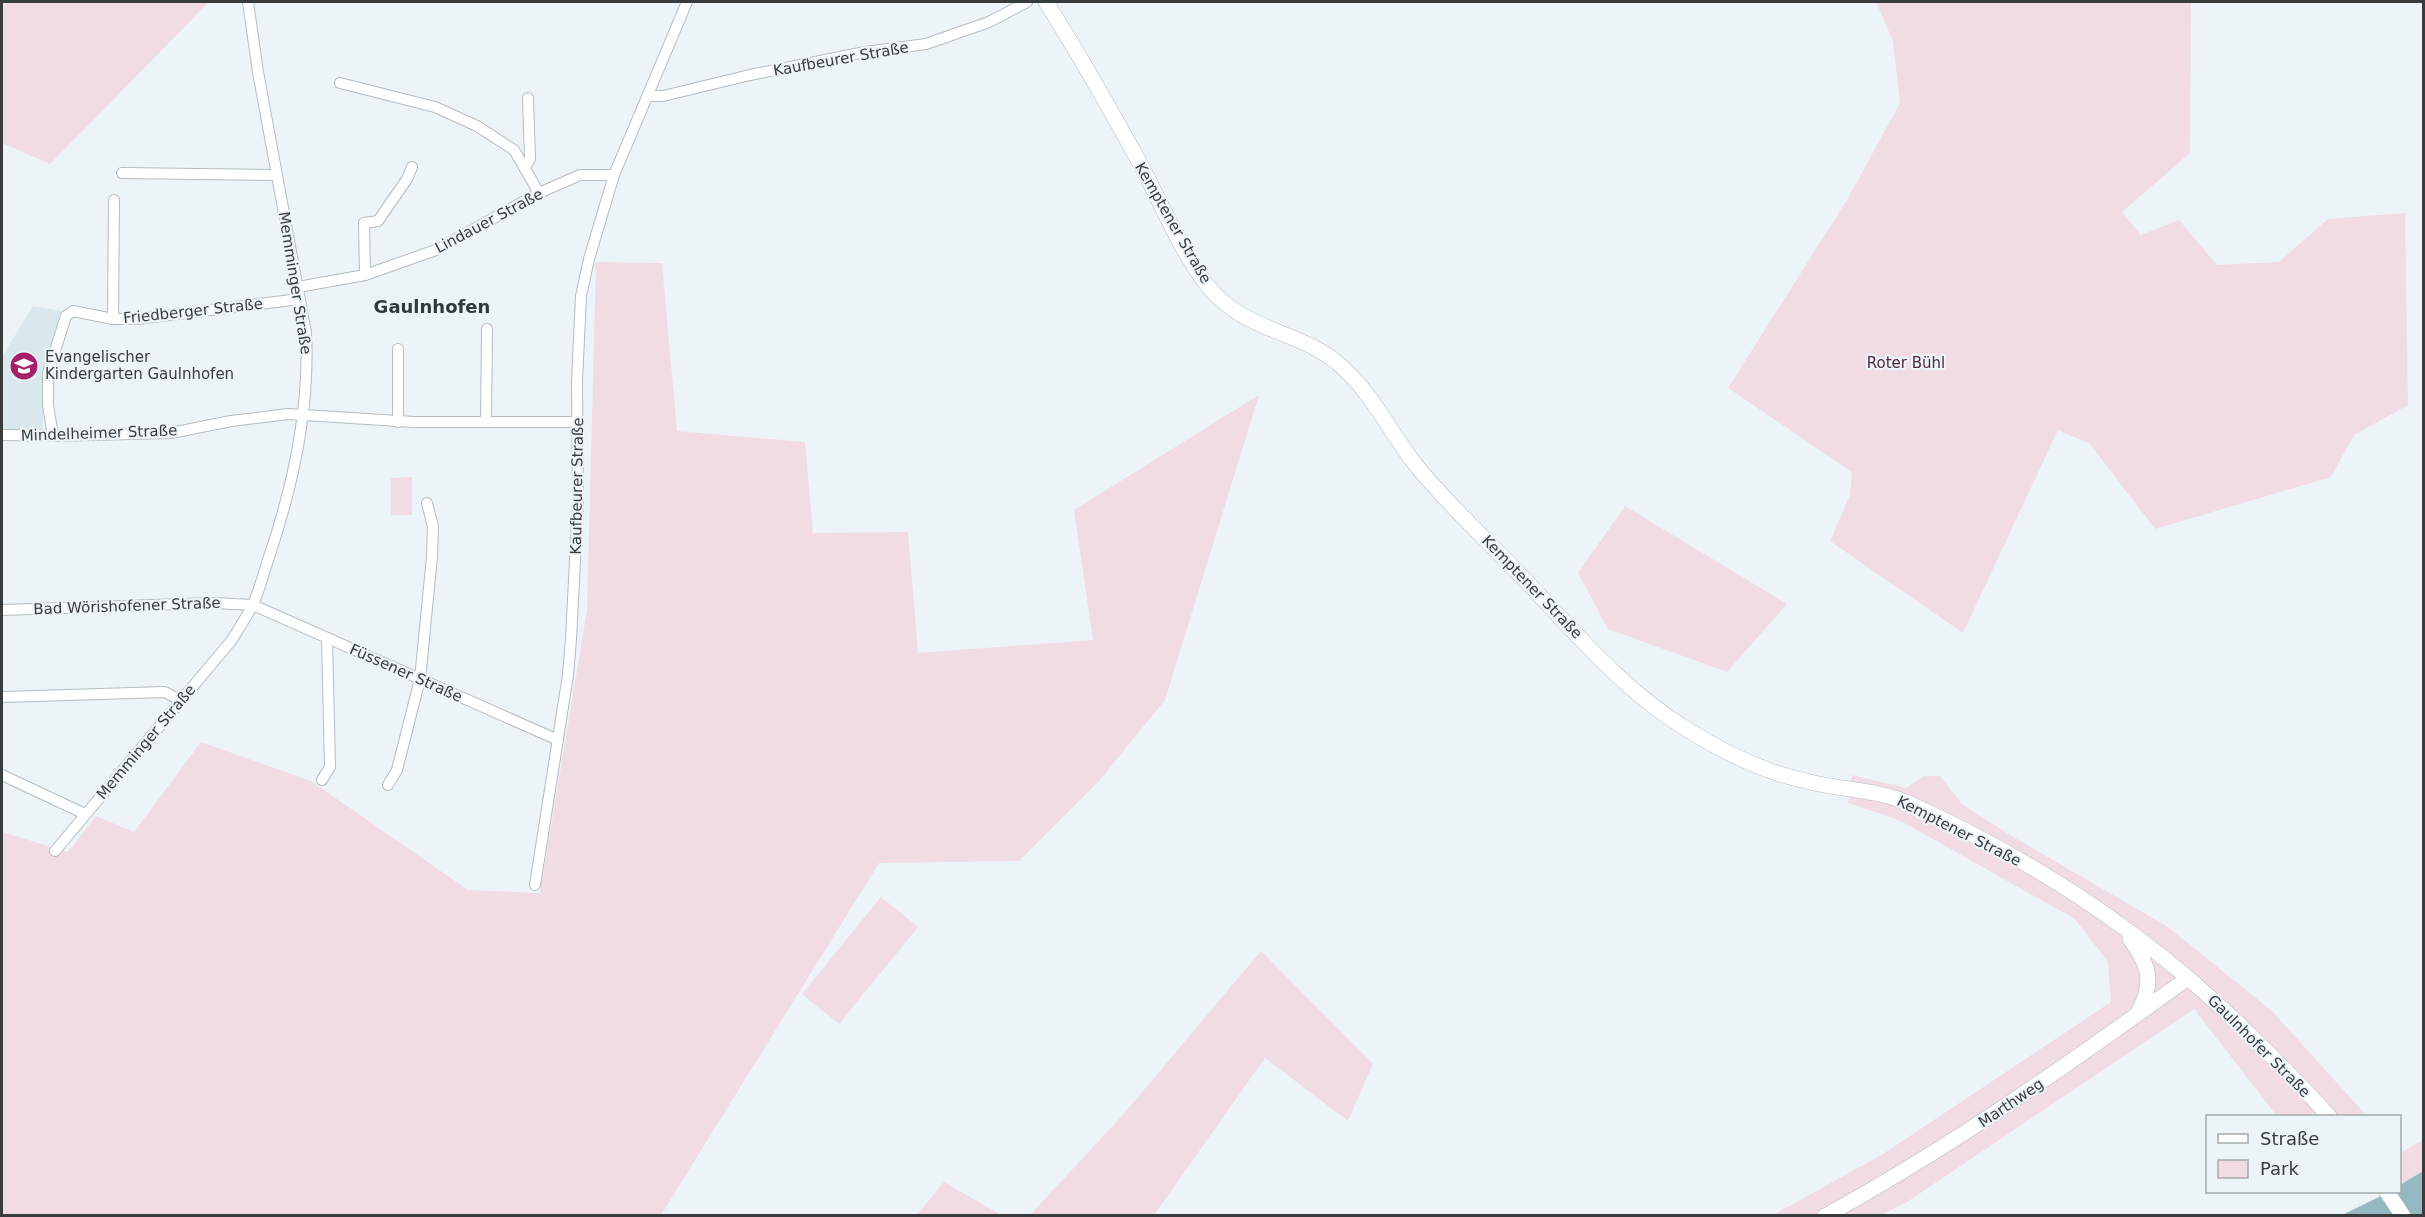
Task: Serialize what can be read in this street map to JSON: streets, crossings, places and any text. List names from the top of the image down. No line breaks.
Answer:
{"streets":{"street":["Kaufbeurer Straße","Lindauer Straße","Kemptener Straße","Memminger Straße","Friedberger Straße","Mindelheimer Straße","Bad Wörishofener Straße","Füssener Straße","Gaulnhofer Straße","Marthweg"]},"crossings":[["Kaufbeurer Straße","Lindauer Straße"],["Kaufbeurer Straße","Mindelheimer Straße"],["Kaufbeurer Straße","Füssener Straße"],["Lindauer Straße","Memminger Straße"],["Kemptener Straße","Gaulnhofer Straße"],["Kemptener Straße","Marthweg"],["Memminger Straße","Friedberger Straße"],["Memminger Straße","Mindelheimer Straße"],["Memminger Straße","Bad Wörishofener Straße"],["Memminger Straße","Füssener Straße"],["Friedberger Straße","Mindelheimer Straße"],["Bad Wörishofener Straße","Füssener Straße"],["Gaulnhofer Straße","Marthweg"]],"districts":["Gaulnhofen"],"parks":["Roter Bühl"],"places":{"school or university":["Evangelischer Kindergarten Gaulnhofen"]},"legend":["Straße","Park"]}
